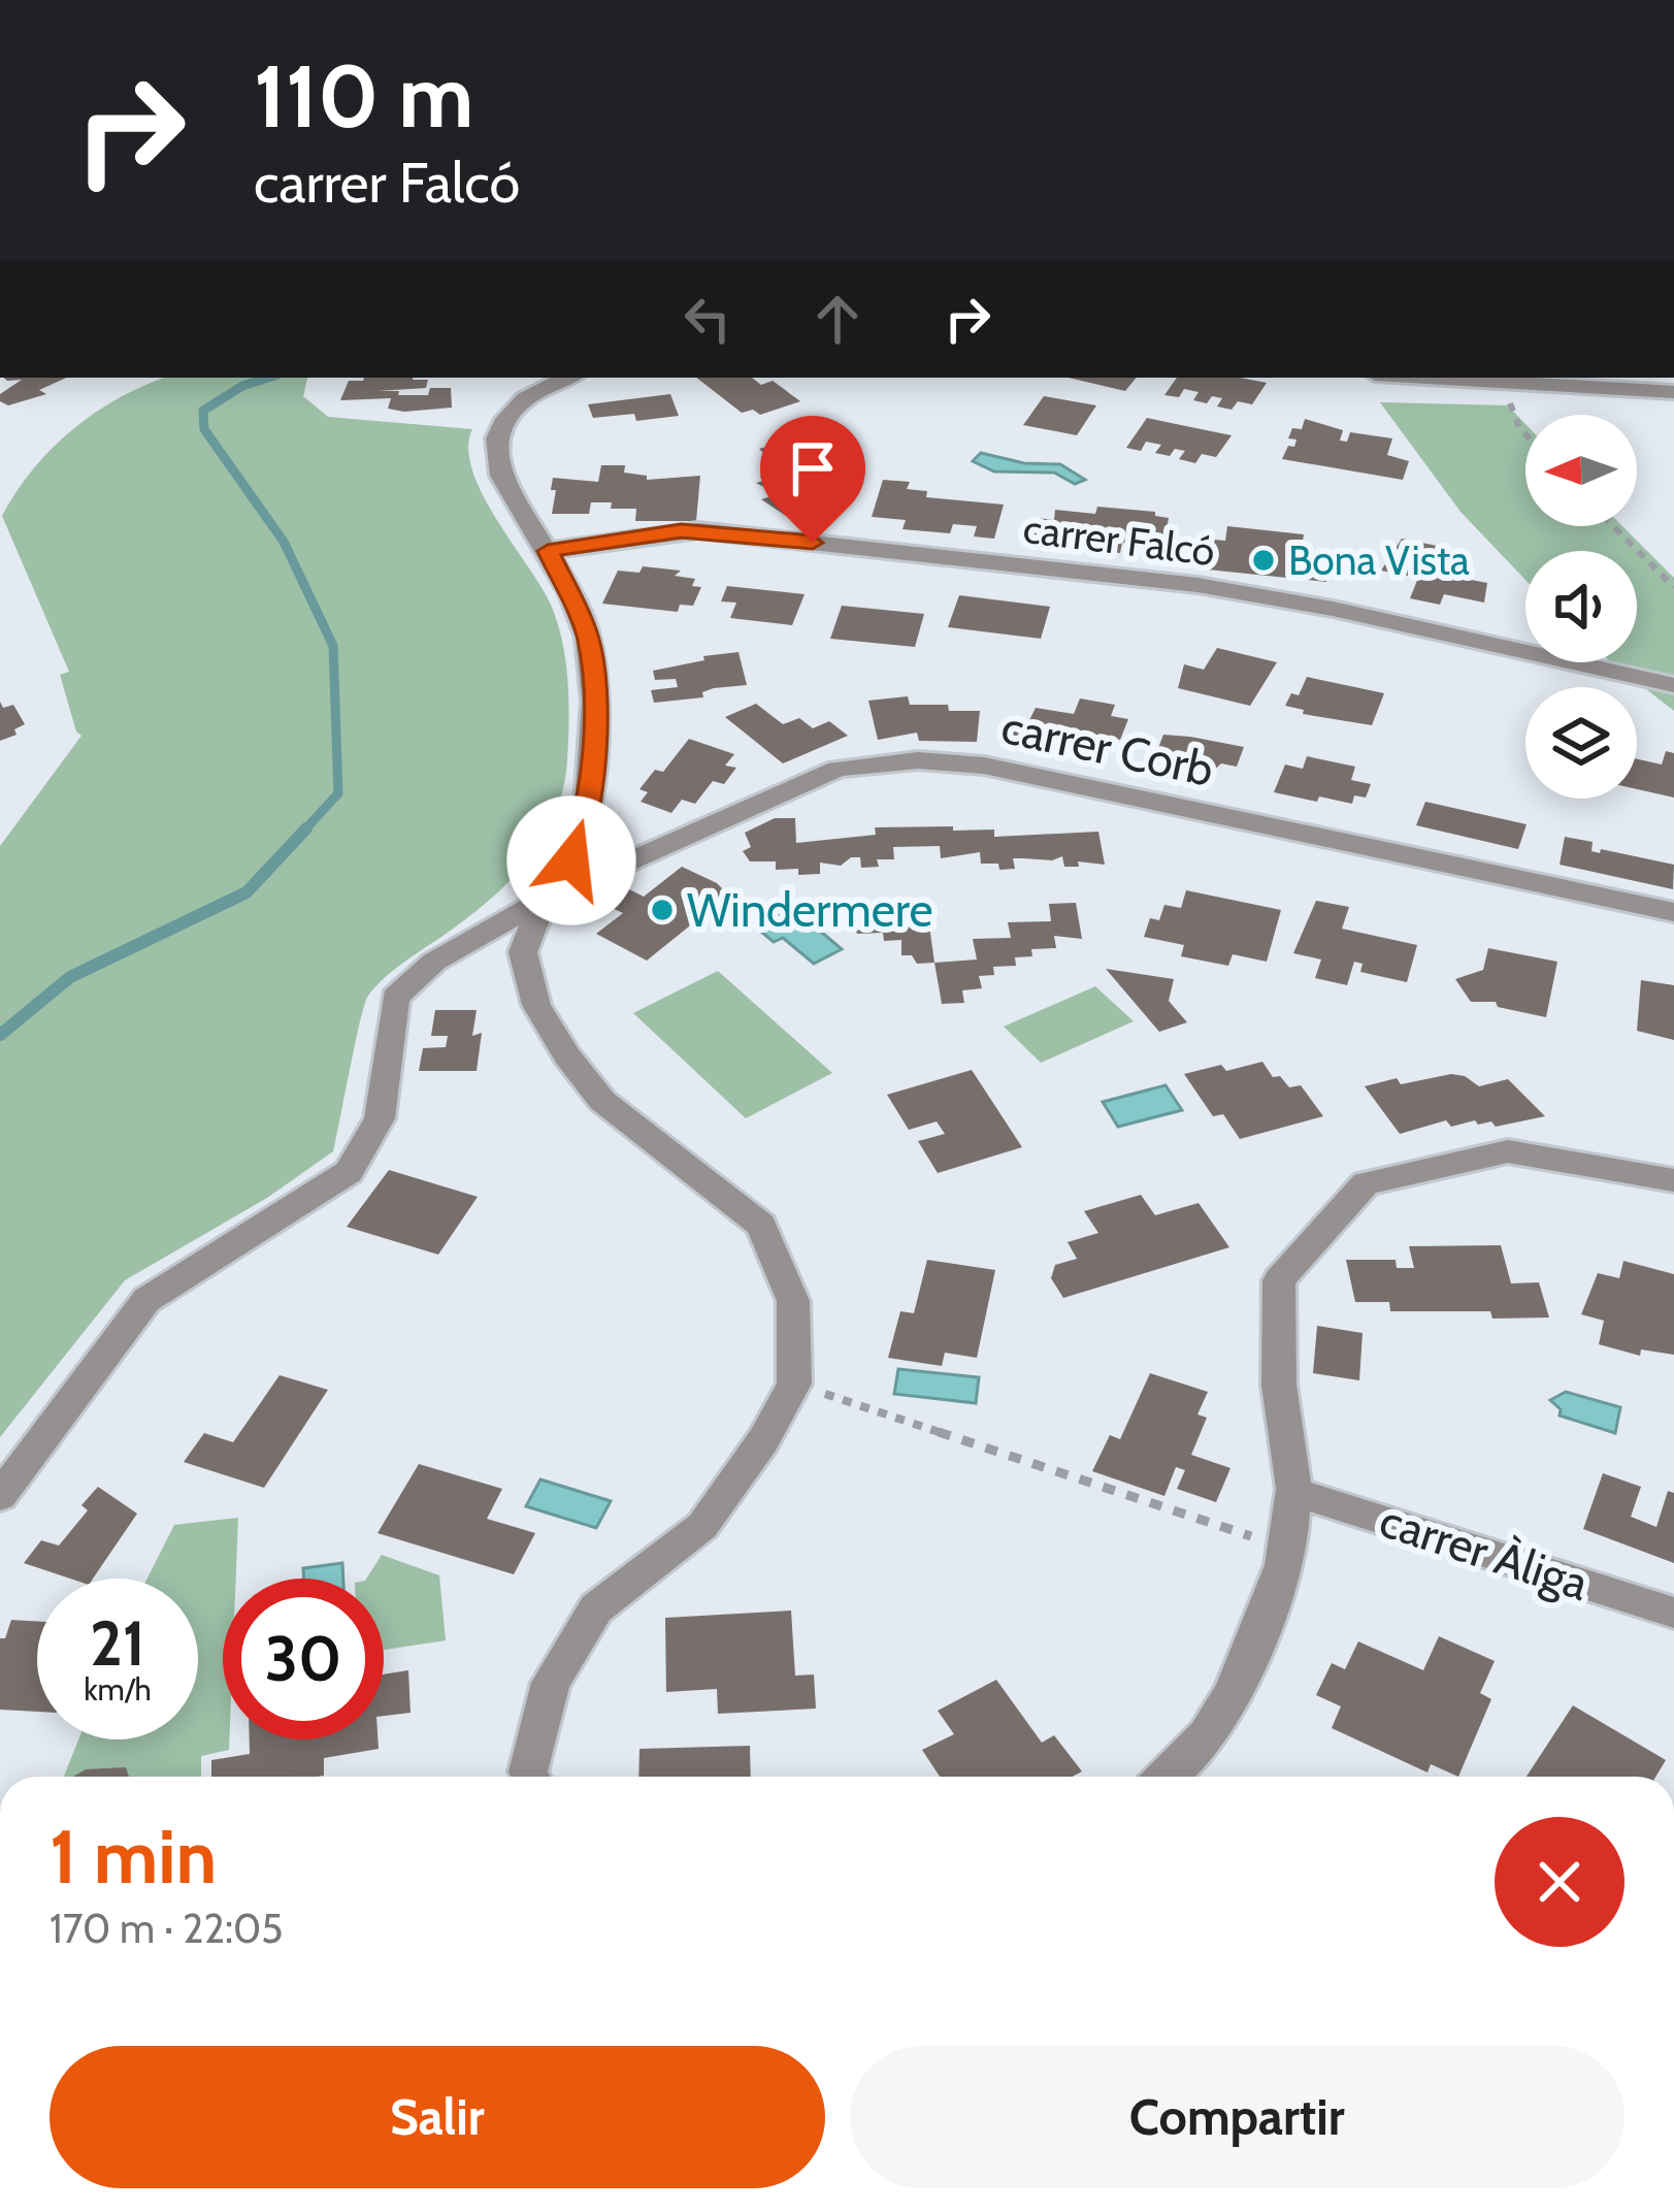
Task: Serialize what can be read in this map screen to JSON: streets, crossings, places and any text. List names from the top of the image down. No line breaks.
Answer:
{"streets":{"street":["carrer Falcó","carrer Corb","carrer Àliga"]},"places":["Bona Vista","Windermere"],"north":"left","page":{"turn":["110 m","carrer Falcó"],"speed":"21 km/h","limit":"30","heading":["1 min","170 m · 22:05"],"buttons":["Salir","Compartir"]}}
